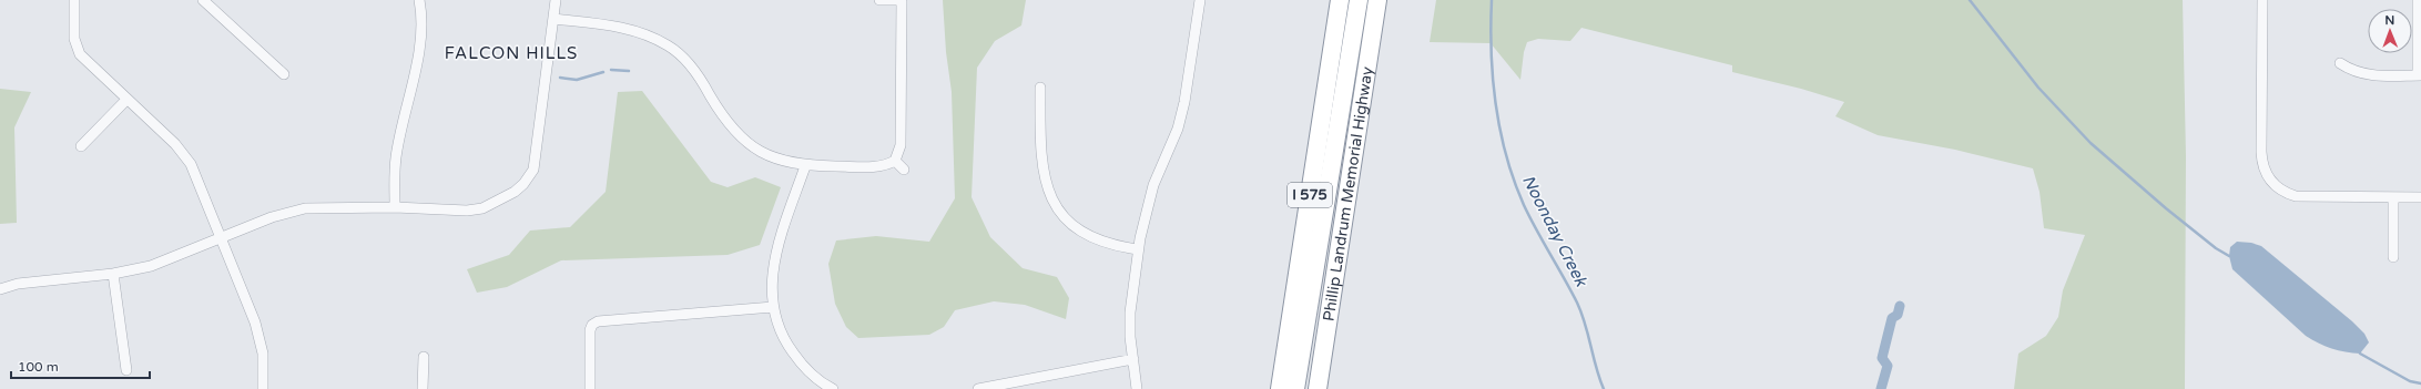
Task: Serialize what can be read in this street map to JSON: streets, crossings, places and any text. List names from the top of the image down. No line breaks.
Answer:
{"streets":{"highway":["I 575","Phillip Landrum Memorial Highway"]},"districts":["FALCON HILLS"],"water":["Noonday Creek"],"scale_bar":"100 m","north":"top"}
